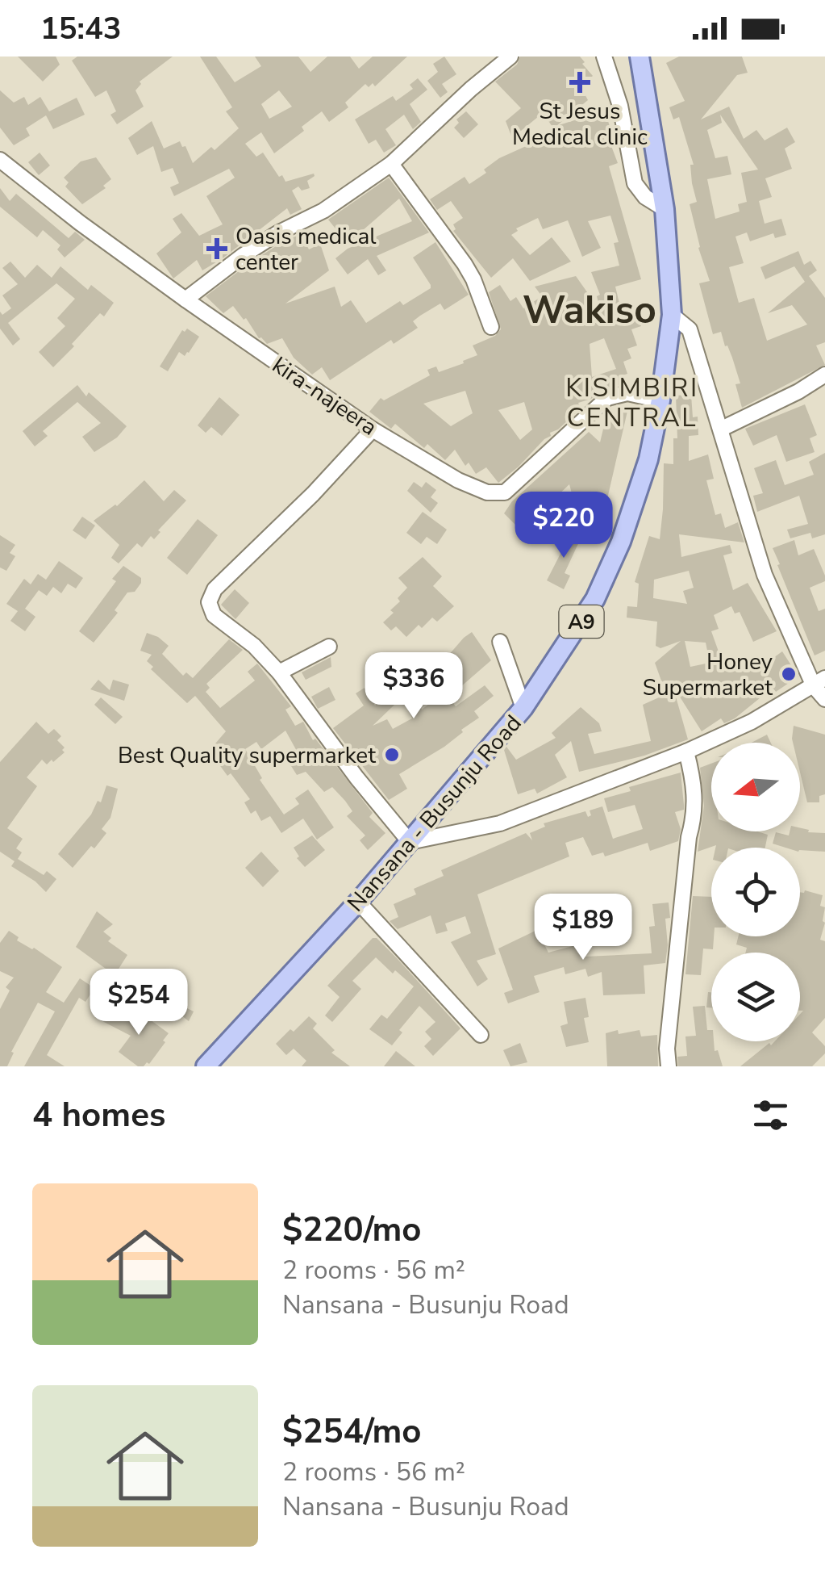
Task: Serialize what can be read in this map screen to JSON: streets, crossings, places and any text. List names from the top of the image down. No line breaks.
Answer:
{"streets":{"main road":["A9","Nansana - Busunju Road"],"street":["kira-najeera"]},"crossings":[["kira-najeera","Nansana - Busunju Road"]],"districts":["Wakiso","KISIMBIRI CENTRAL"],"places":{"health":["St Jesus Medical clinic","Oasis medical center"],"other":["Honey Supermarket","Best Quality supermarket"]},"north":"left","page":{"status":"15:43","price":["$220","$336","$189","$254"],"heading":"4 homes","list":[{"name":"$220/mo","note":"2 rooms · 56 m² · Nansana - Busunju Road"},{"name":"$254/mo","note":"2 rooms · 56 m² · Nansana - Busunju Road"}]}}
